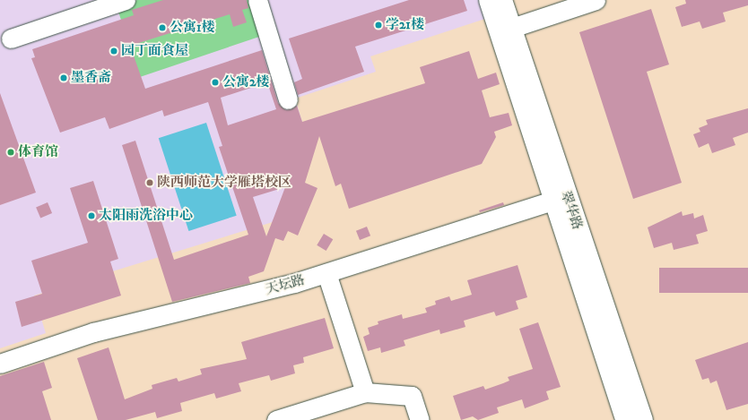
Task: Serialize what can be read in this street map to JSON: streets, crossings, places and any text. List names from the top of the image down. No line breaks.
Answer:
{"streets":{"main road":["翠华路"],"street":["天坛路"]},"crossings":[["翠华路","天坛路"]],"places":["学21楼","公寓1楼","园丁面食屋","墨香斋","公寓2楼","体育馆","陕西师范大学雁塔校区","太阳雨洗浴中心"]}
